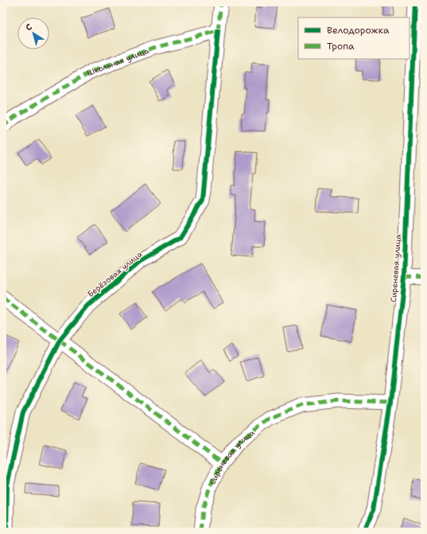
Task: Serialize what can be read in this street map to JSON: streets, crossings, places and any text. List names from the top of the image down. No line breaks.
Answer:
{"streets":{"street":["Школьная улица","Сиреневая улица","Берёзовая улица"]},"crossings":[["Школьная улица","Берёзовая улица"]],"legend":["Велодорожка","Тропа"],"north":"top left"}
